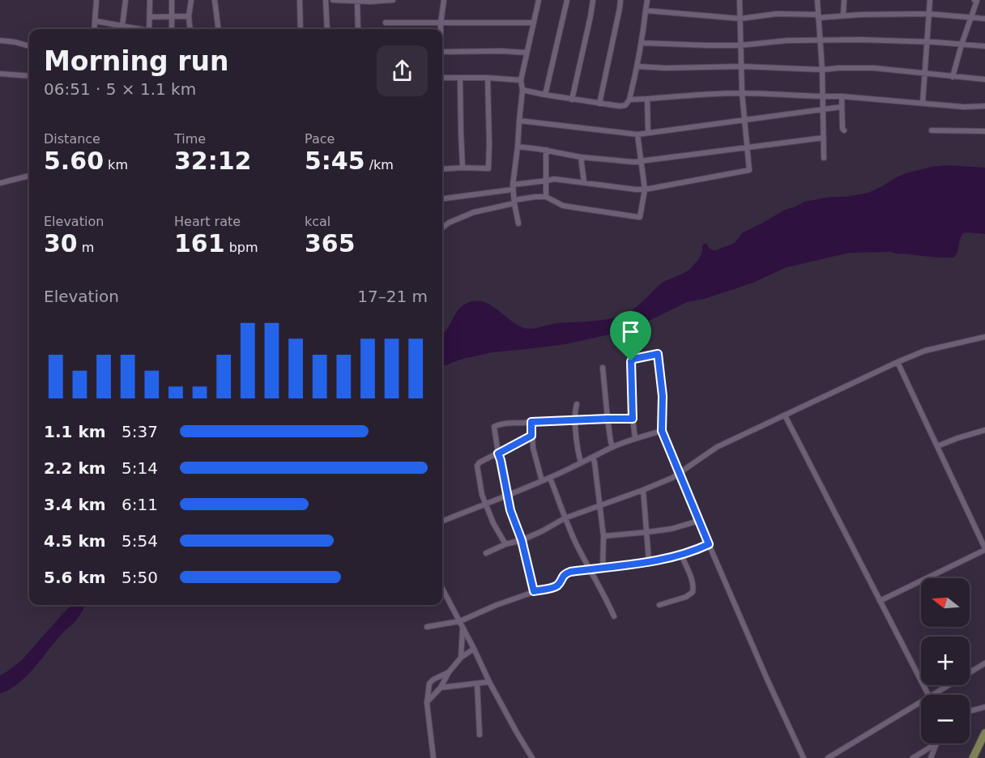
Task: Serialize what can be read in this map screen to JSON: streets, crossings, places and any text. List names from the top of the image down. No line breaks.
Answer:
{"north":"left","page":{"heading":["Morning run","06:51 · 5 × 1.1 km"],"stats":[["Distance","5.60 km"],["Time","32:12"],["Pace","5:45 /km"],["Elevation","30 m"],["Heart rate","161 bpm"],["kcal","365"]],"chart":["Elevation","17–21 m"],"list":[{"name":"1.1 km","note":"5:37"},{"name":"2.2 km","note":"5:14"},{"name":"3.4 km","note":"6:11"},{"name":"4.5 km","note":"5:54"},{"name":"5.6 km","note":"5:50"}],"map_buttons":["+","−"]}}
